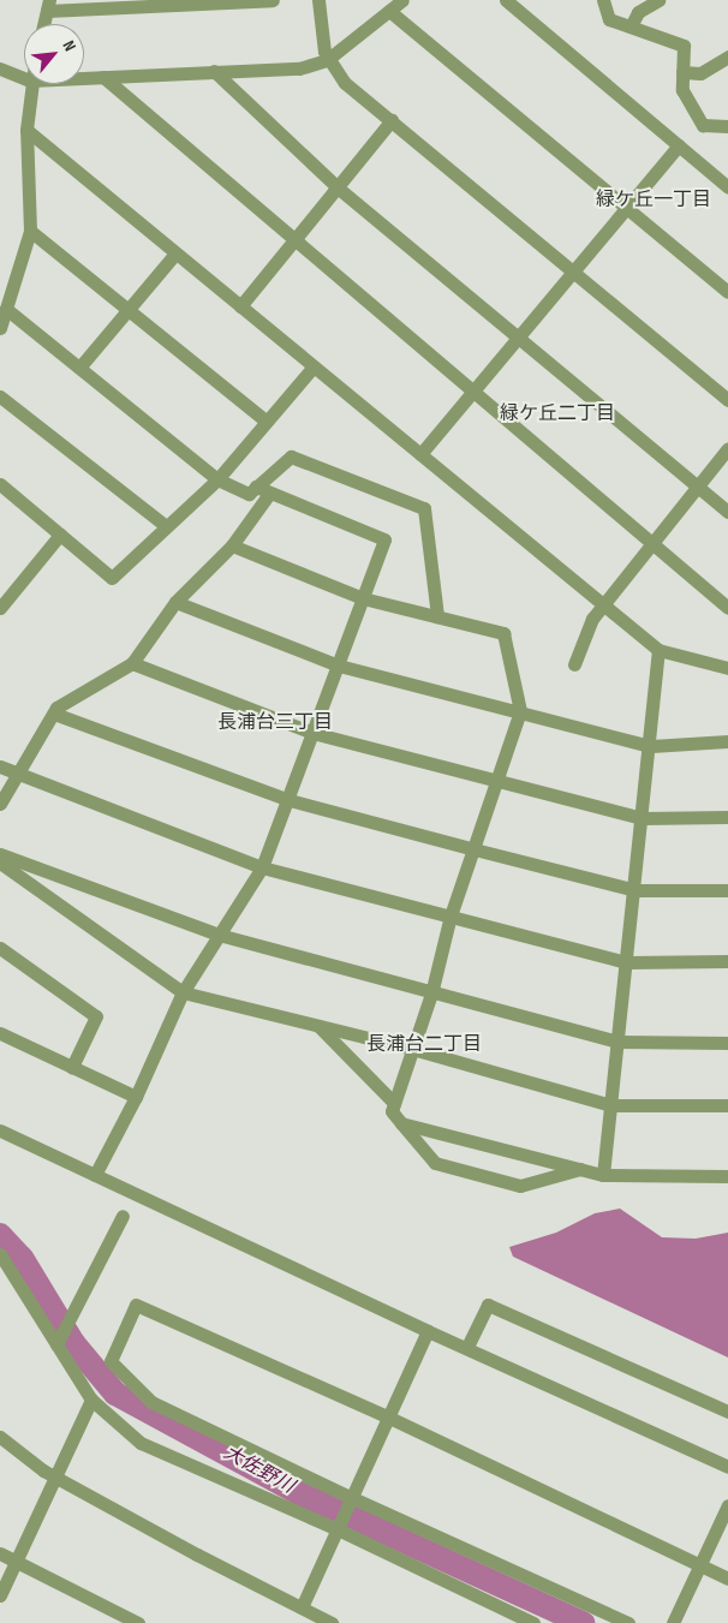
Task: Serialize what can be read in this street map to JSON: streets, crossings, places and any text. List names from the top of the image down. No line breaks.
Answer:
{"districts":["緑ケ丘一丁目","緑ケ丘二丁目","長浦台三丁目","長浦台二丁目"],"water":["大佐野川"],"north":"top right"}
